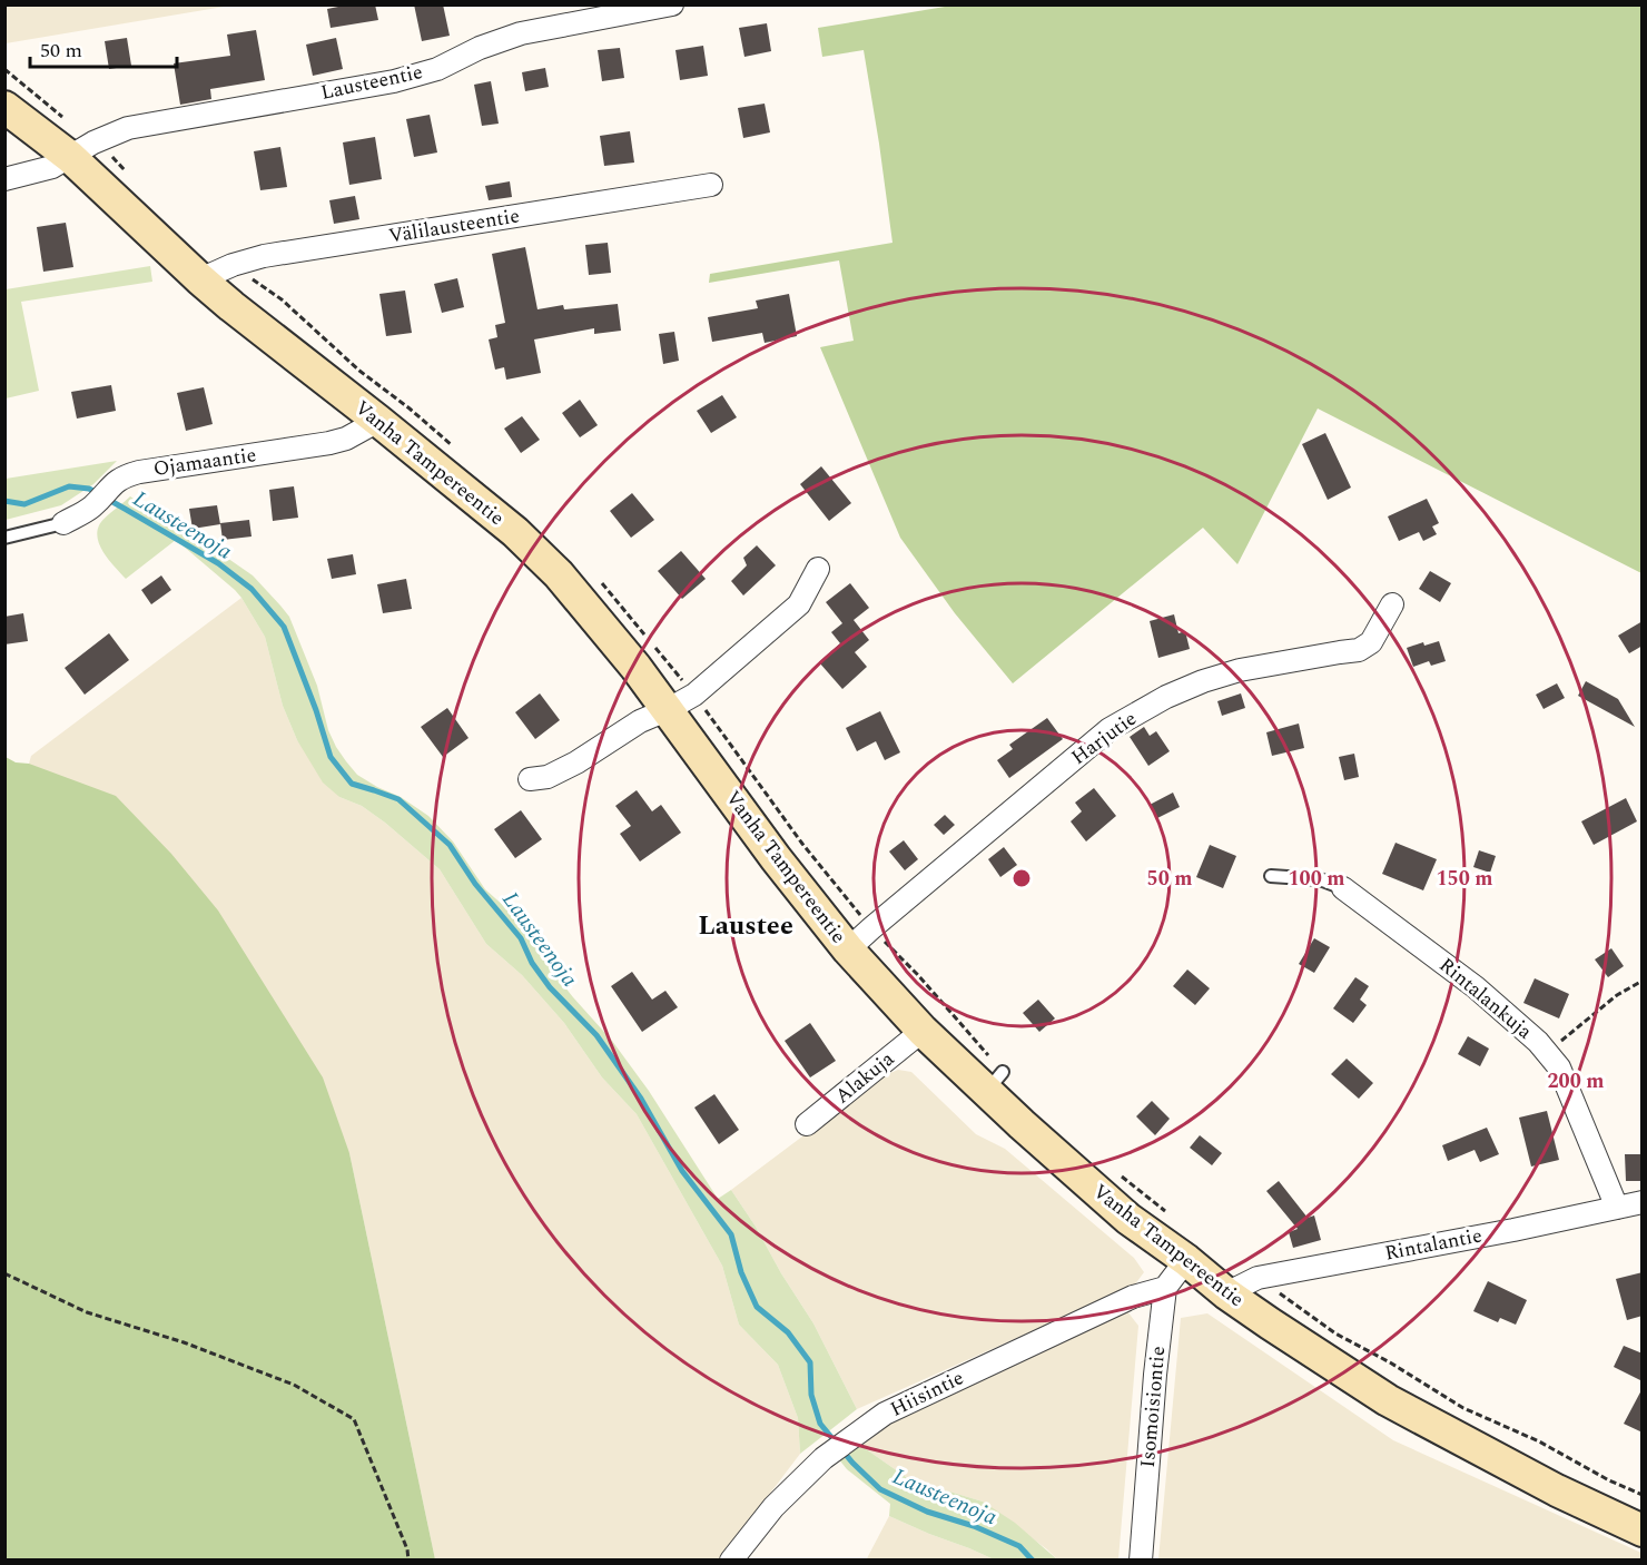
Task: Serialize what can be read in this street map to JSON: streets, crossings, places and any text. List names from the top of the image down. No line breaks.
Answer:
{"streets":{"main road":["Vanha Tampereentie"],"street":["Lausteentie","Välilausteentie","Ojamaantie","Harjutie","Rintalankuja","Alakuja","Rintalantie","Hiisintie","Isomoisiontie"]},"crossings":[["Lausteentie","Vanha Tampereentie"],["Välilausteentie","Vanha Tampereentie"],["Ojamaantie","Vanha Tampereentie"],["Vanha Tampereentie","Harjutie"],["Vanha Tampereentie","Alakuja"],["Vanha Tampereentie","Rintalantie"],["Rintalankuja","Rintalantie"],["Hiisintie","Isomoisiontie"]],"districts":["Laustee"],"water":["Lausteenoja"],"scale_bar":"50 m","rings":["50 m","100 m","150 m","200 m"]}
